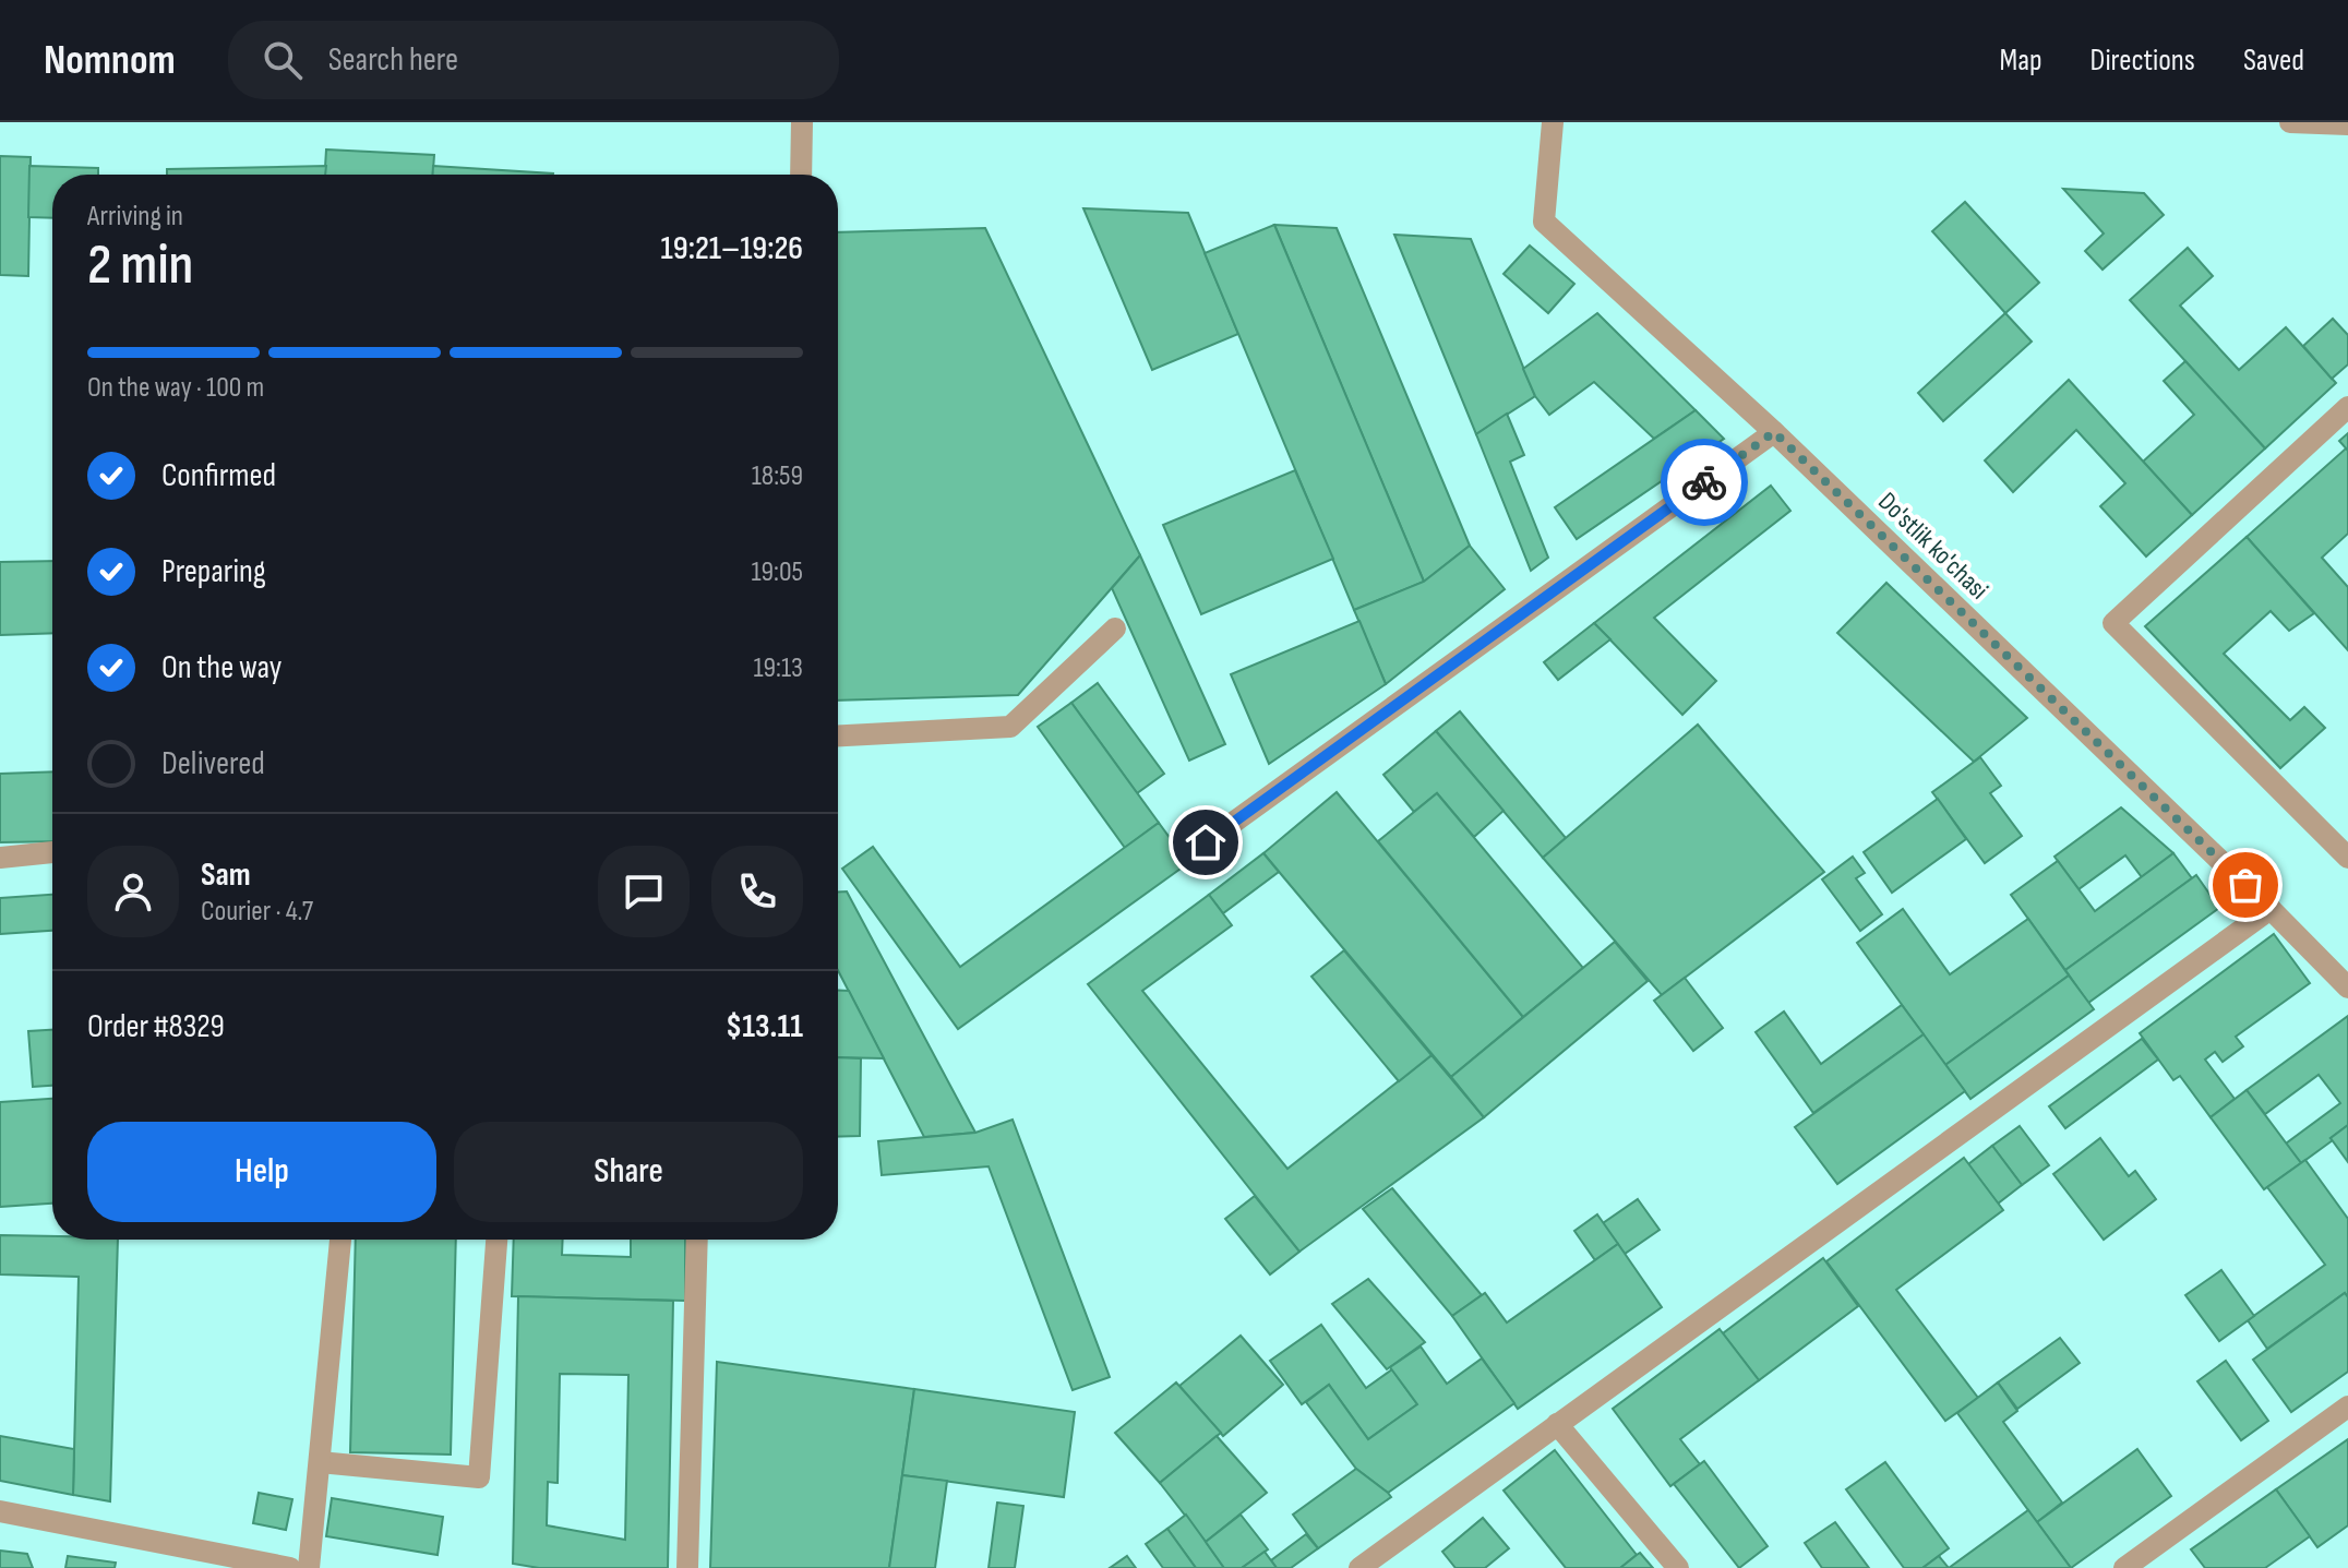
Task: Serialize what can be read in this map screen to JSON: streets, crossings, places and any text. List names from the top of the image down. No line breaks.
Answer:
{"streets":{"street":["Do'stlik ko'chasi"]},"page":{"header":"Nomnom","search":"Search here","nav":["Map","Directions","Saved"],"heading":["2 min","Arriving in","19:21–19:26"],"panel":["Sam","Courier · 4.7","Order #8329","$13.11"],"bar":"On the way · 100 m","list":[["Confirmed","18:59"],["Preparing","19:05"],["On the way","19:13"],"Delivered"],"buttons":["Help","Share"]}}
